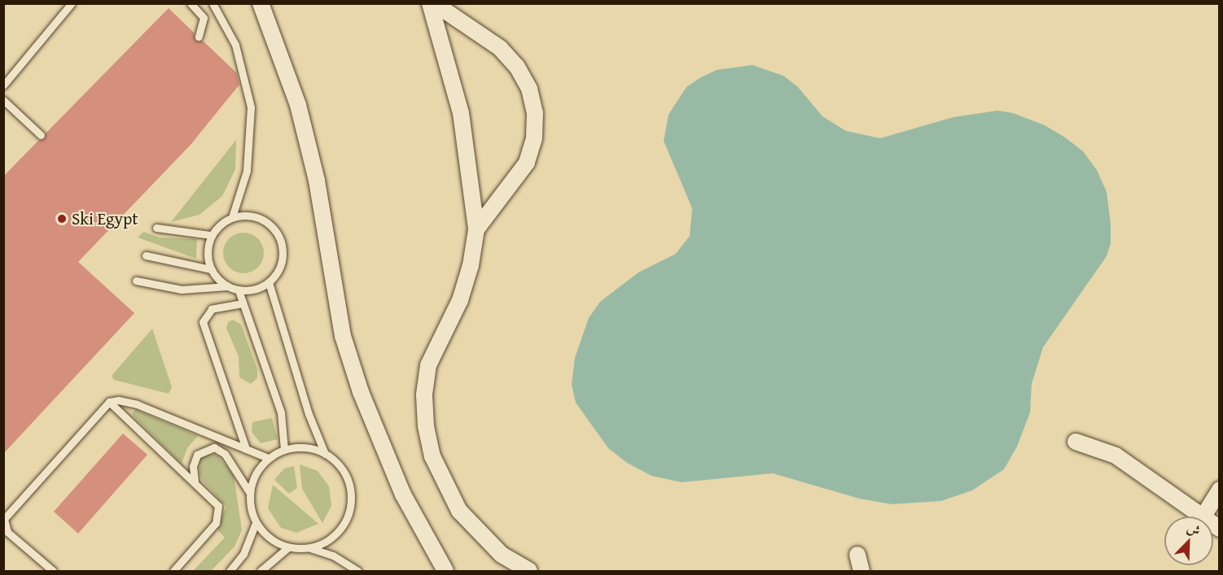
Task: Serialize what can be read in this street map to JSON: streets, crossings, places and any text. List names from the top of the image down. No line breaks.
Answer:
{"places":["Ski Egypt"],"north":"top right"}
